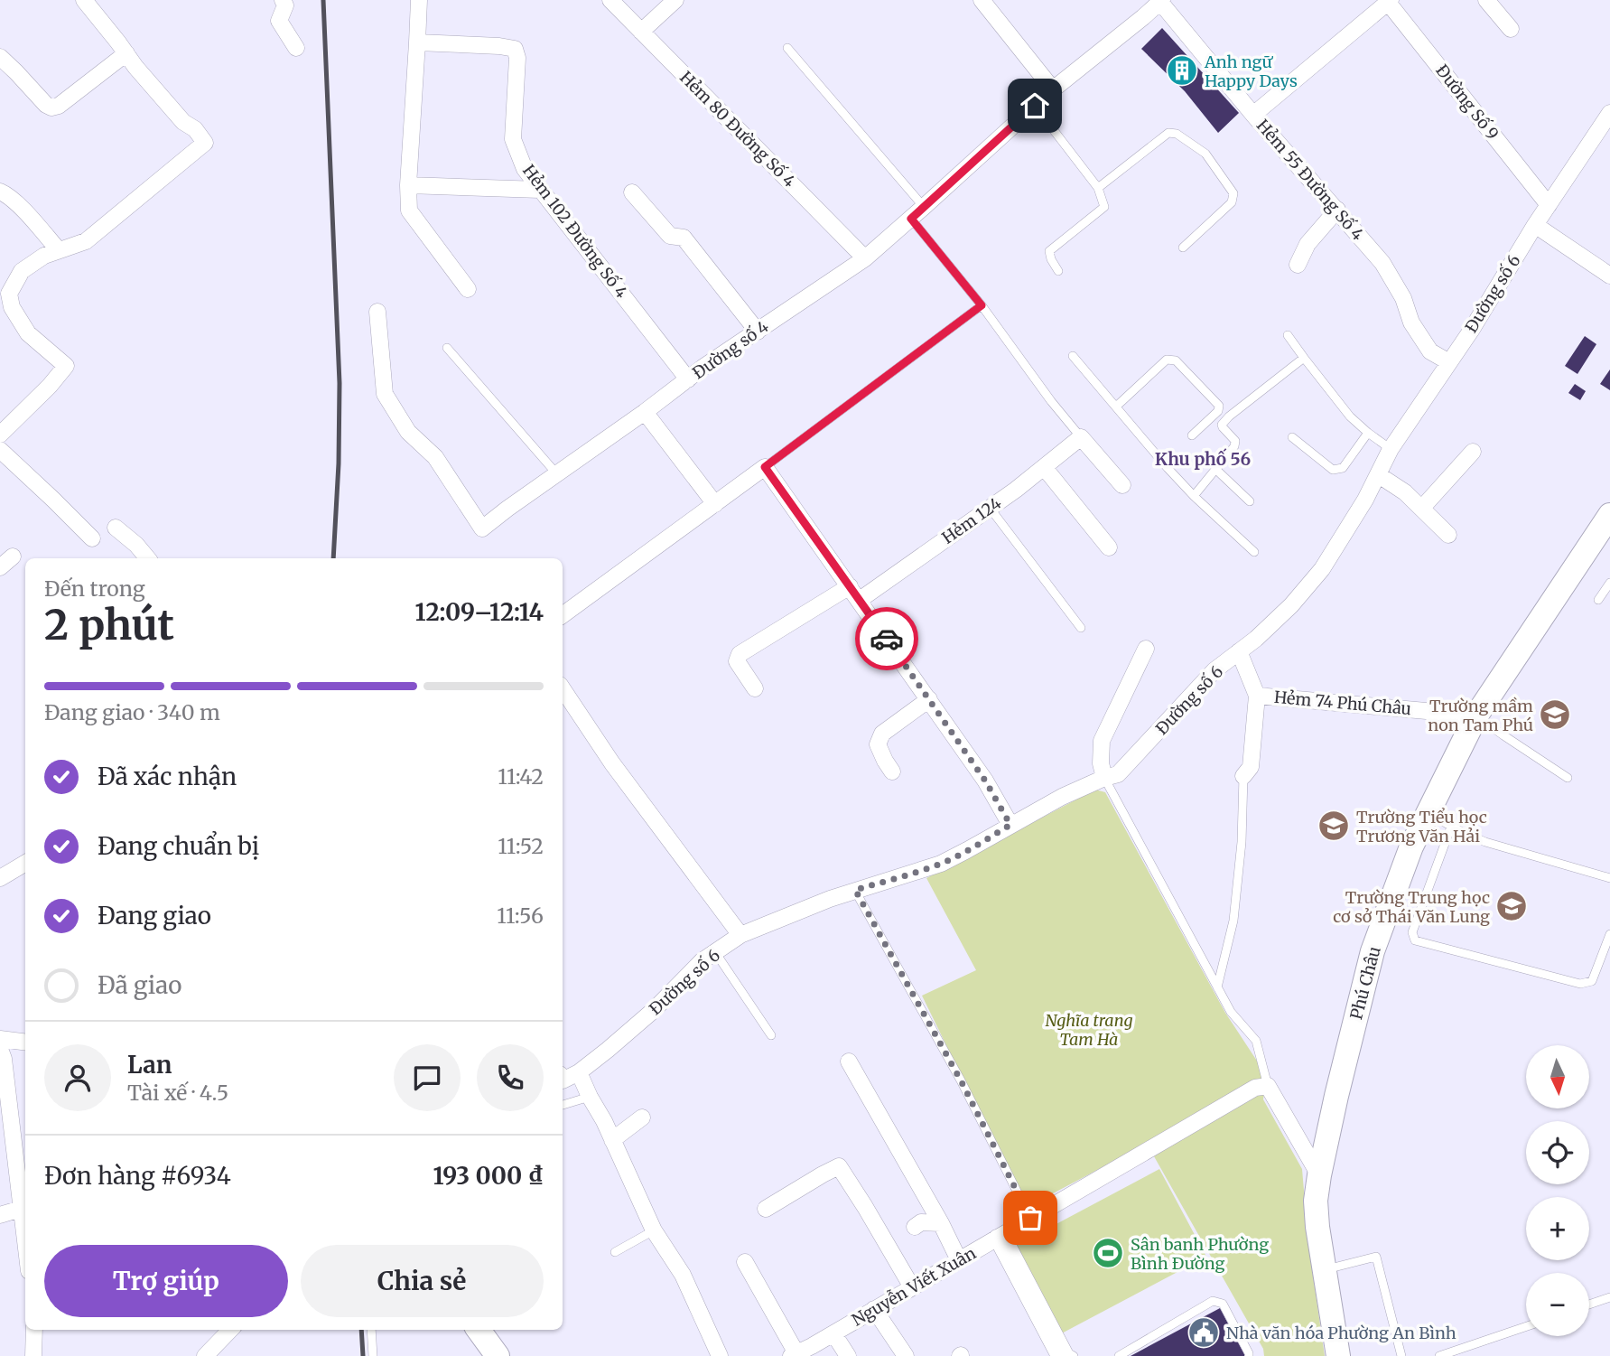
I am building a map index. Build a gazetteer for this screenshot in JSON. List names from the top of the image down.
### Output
{
  "streets": {
    "street": [
      "Đường Số 9",
      "Hẻm 80 Đường Số 4",
      "Hẻm 55 Đường Số 4",
      "Hẻm 102 Đường Số 4",
      "Đường số 6",
      "Đường số 4",
      "Hẻm 124",
      "Hẻm 74 Phú Châu",
      "Phú Châu",
      "Nguyễn Viết Xuân"
    ]
  },
  "crossings": [
    ["Đường Số 9", "Đường số 6"],
    ["Hẻm 80 Đường Số 4", "Đường số 4"],
    ["Hẻm 55 Đường Số 4", "Đường số 6"],
    ["Hẻm 55 Đường Số 4", "Đường số 4"],
    ["Hẻm 102 Đường Số 4", "Đường số 4"],
    ["Đường số 6", "Hẻm 74 Phú Châu"],
    ["Hẻm 74 Phú Châu", "Phú Châu"]
  ],
  "districts": ["Khu phố 56"],
  "parks": ["Nghĩa trang Tam Hà"],
  "places": {
    "building": ["Anh ngữ Happy Days"],
    "school or university": ["Trường mầm non Tam Phú", "Trường Tiểu học Trương Văn Hải", "Trường Trung học cơ sở Thái Văn Lung"],
    "sports": ["Sân banh Phường Bình Đường"],
    "public building": ["Nhà văn hóa Phường An Bình"]
  },
  "north": "bottom",
  "page": {
    "heading": ["2 phút", "Đến trong", "12:09–12:14"],
    "panel": [
      "Lan",
      "Tài xế · 4.5",
      "Đơn hàng #6934",
      "193 000 ₫"
    ],
    "bar": "Đang giao · 340 m",
    "list": [
      ["Đã xác nhận", "11:42"],
      ["Đang chuẩn bị", "11:52"],
      ["Đang giao", "11:56"],
      "Đã giao"
    ],
    "map_buttons": ["+", "−"],
    "buttons": ["Trợ giúp", "Chia sẻ"]
  }
}
